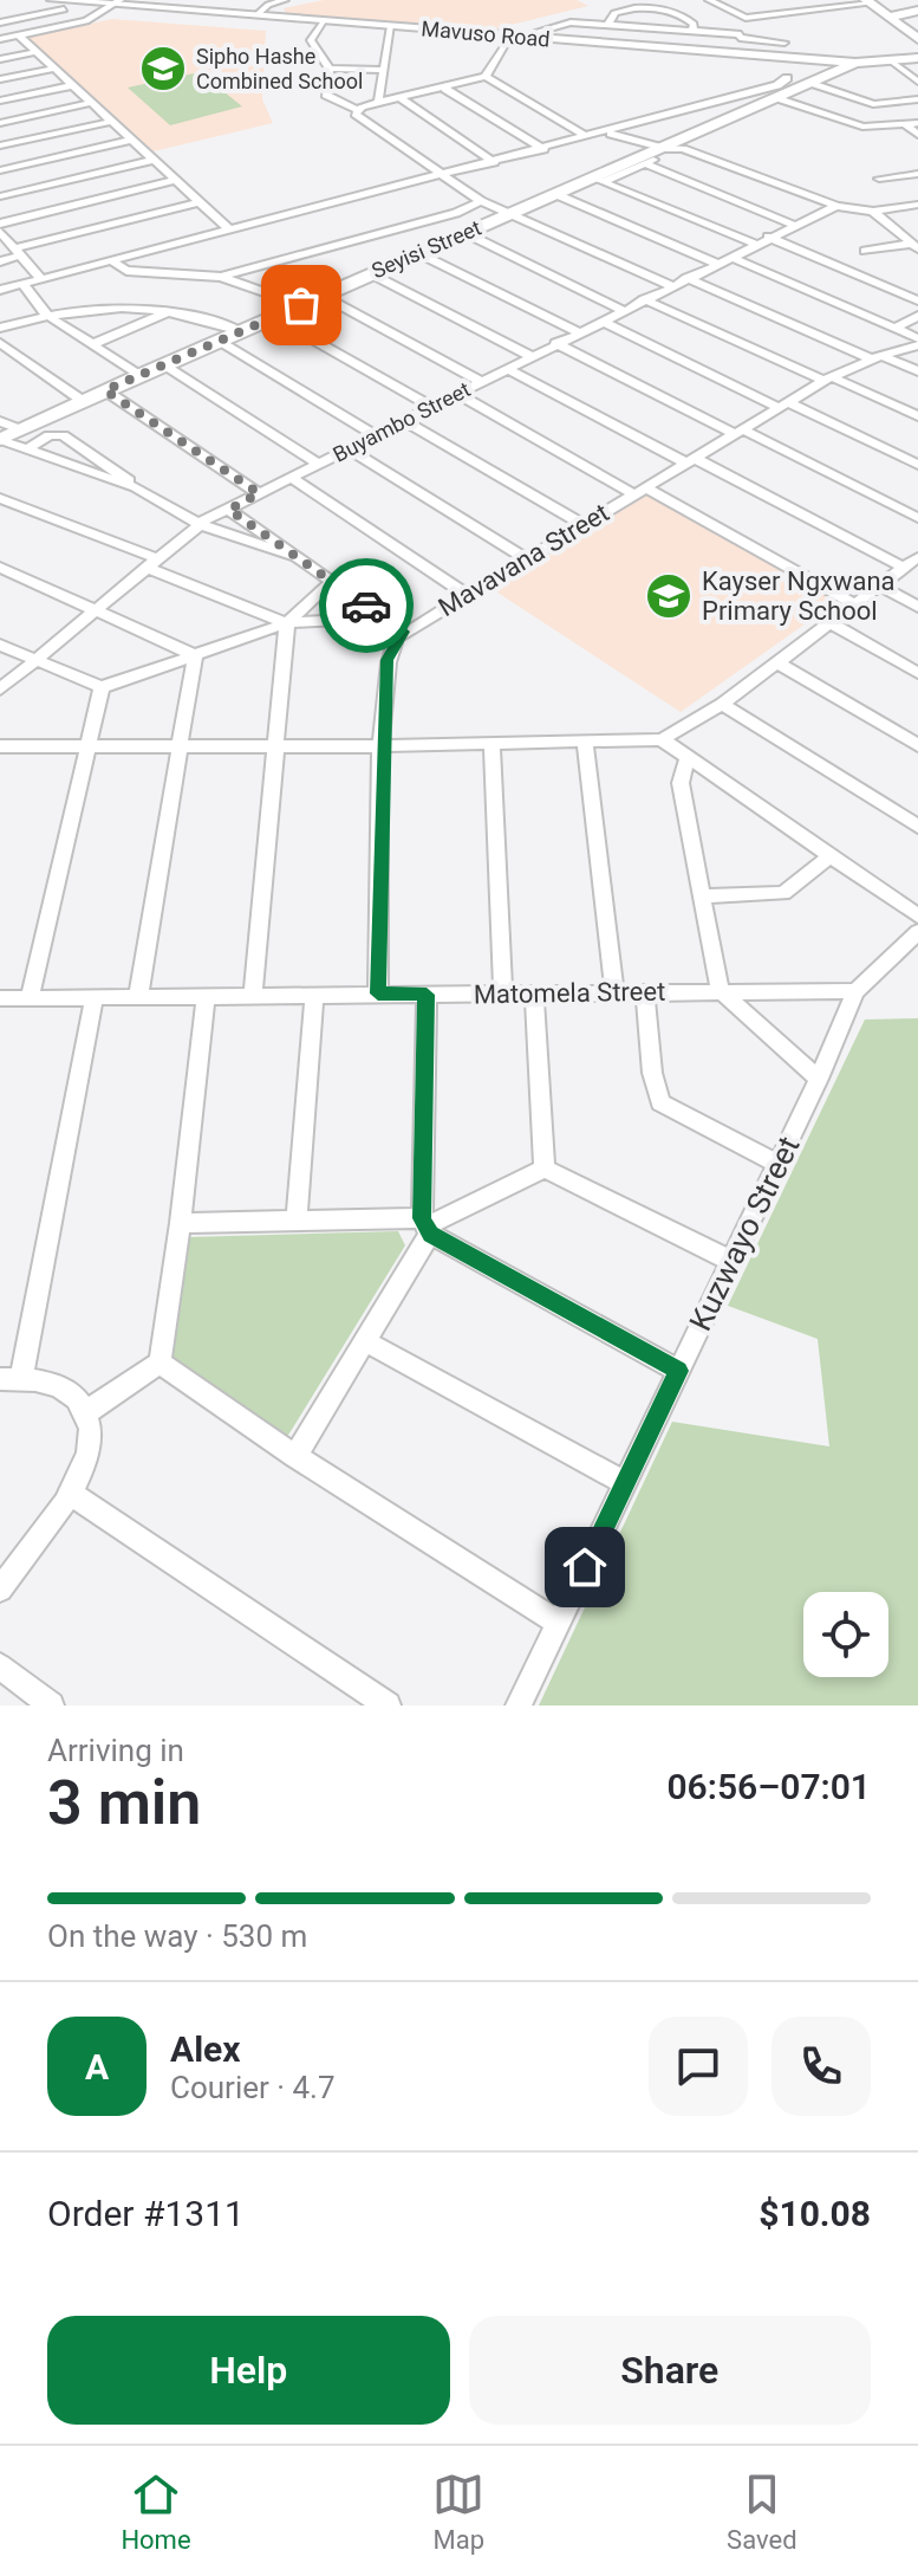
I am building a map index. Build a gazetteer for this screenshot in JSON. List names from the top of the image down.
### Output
{
  "streets": {
    "street": [
      "Mavuso Road",
      "Seyisi Street",
      "Buyambo Street",
      "Mavavana Street",
      "Matomela Street",
      "Kuzwayo Street"
    ]
  },
  "crossings": [
    ["Mavuso Road", "Seyisi Street"],
    ["Matomela Street", "Kuzwayo Street"]
  ],
  "places": {
    "school or university": ["Sipho Hashe Combined School", "Kayser Ngxwana Primary School"]
  },
  "page": {
    "heading": ["3 min", "Arriving in", "06:56–07:01"],
    "panel": [
      "Alex",
      "Courier · 4.7",
      "Order #1311",
      "$10.08"
    ],
    "bar": "On the way · 530 m",
    "round": "A",
    "buttons": ["Help", "Share"],
    "tabs": ["Home", "Map", "Saved"]
  }
}
